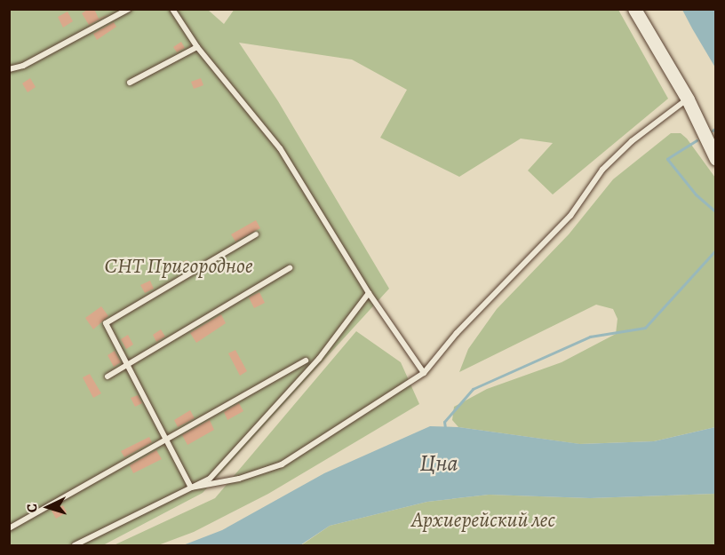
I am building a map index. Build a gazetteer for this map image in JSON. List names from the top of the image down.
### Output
{
  "water": ["Цна"],
  "parks": ["СНТ Пригородное", "Архиерейский лес"],
  "north": "left"
}
